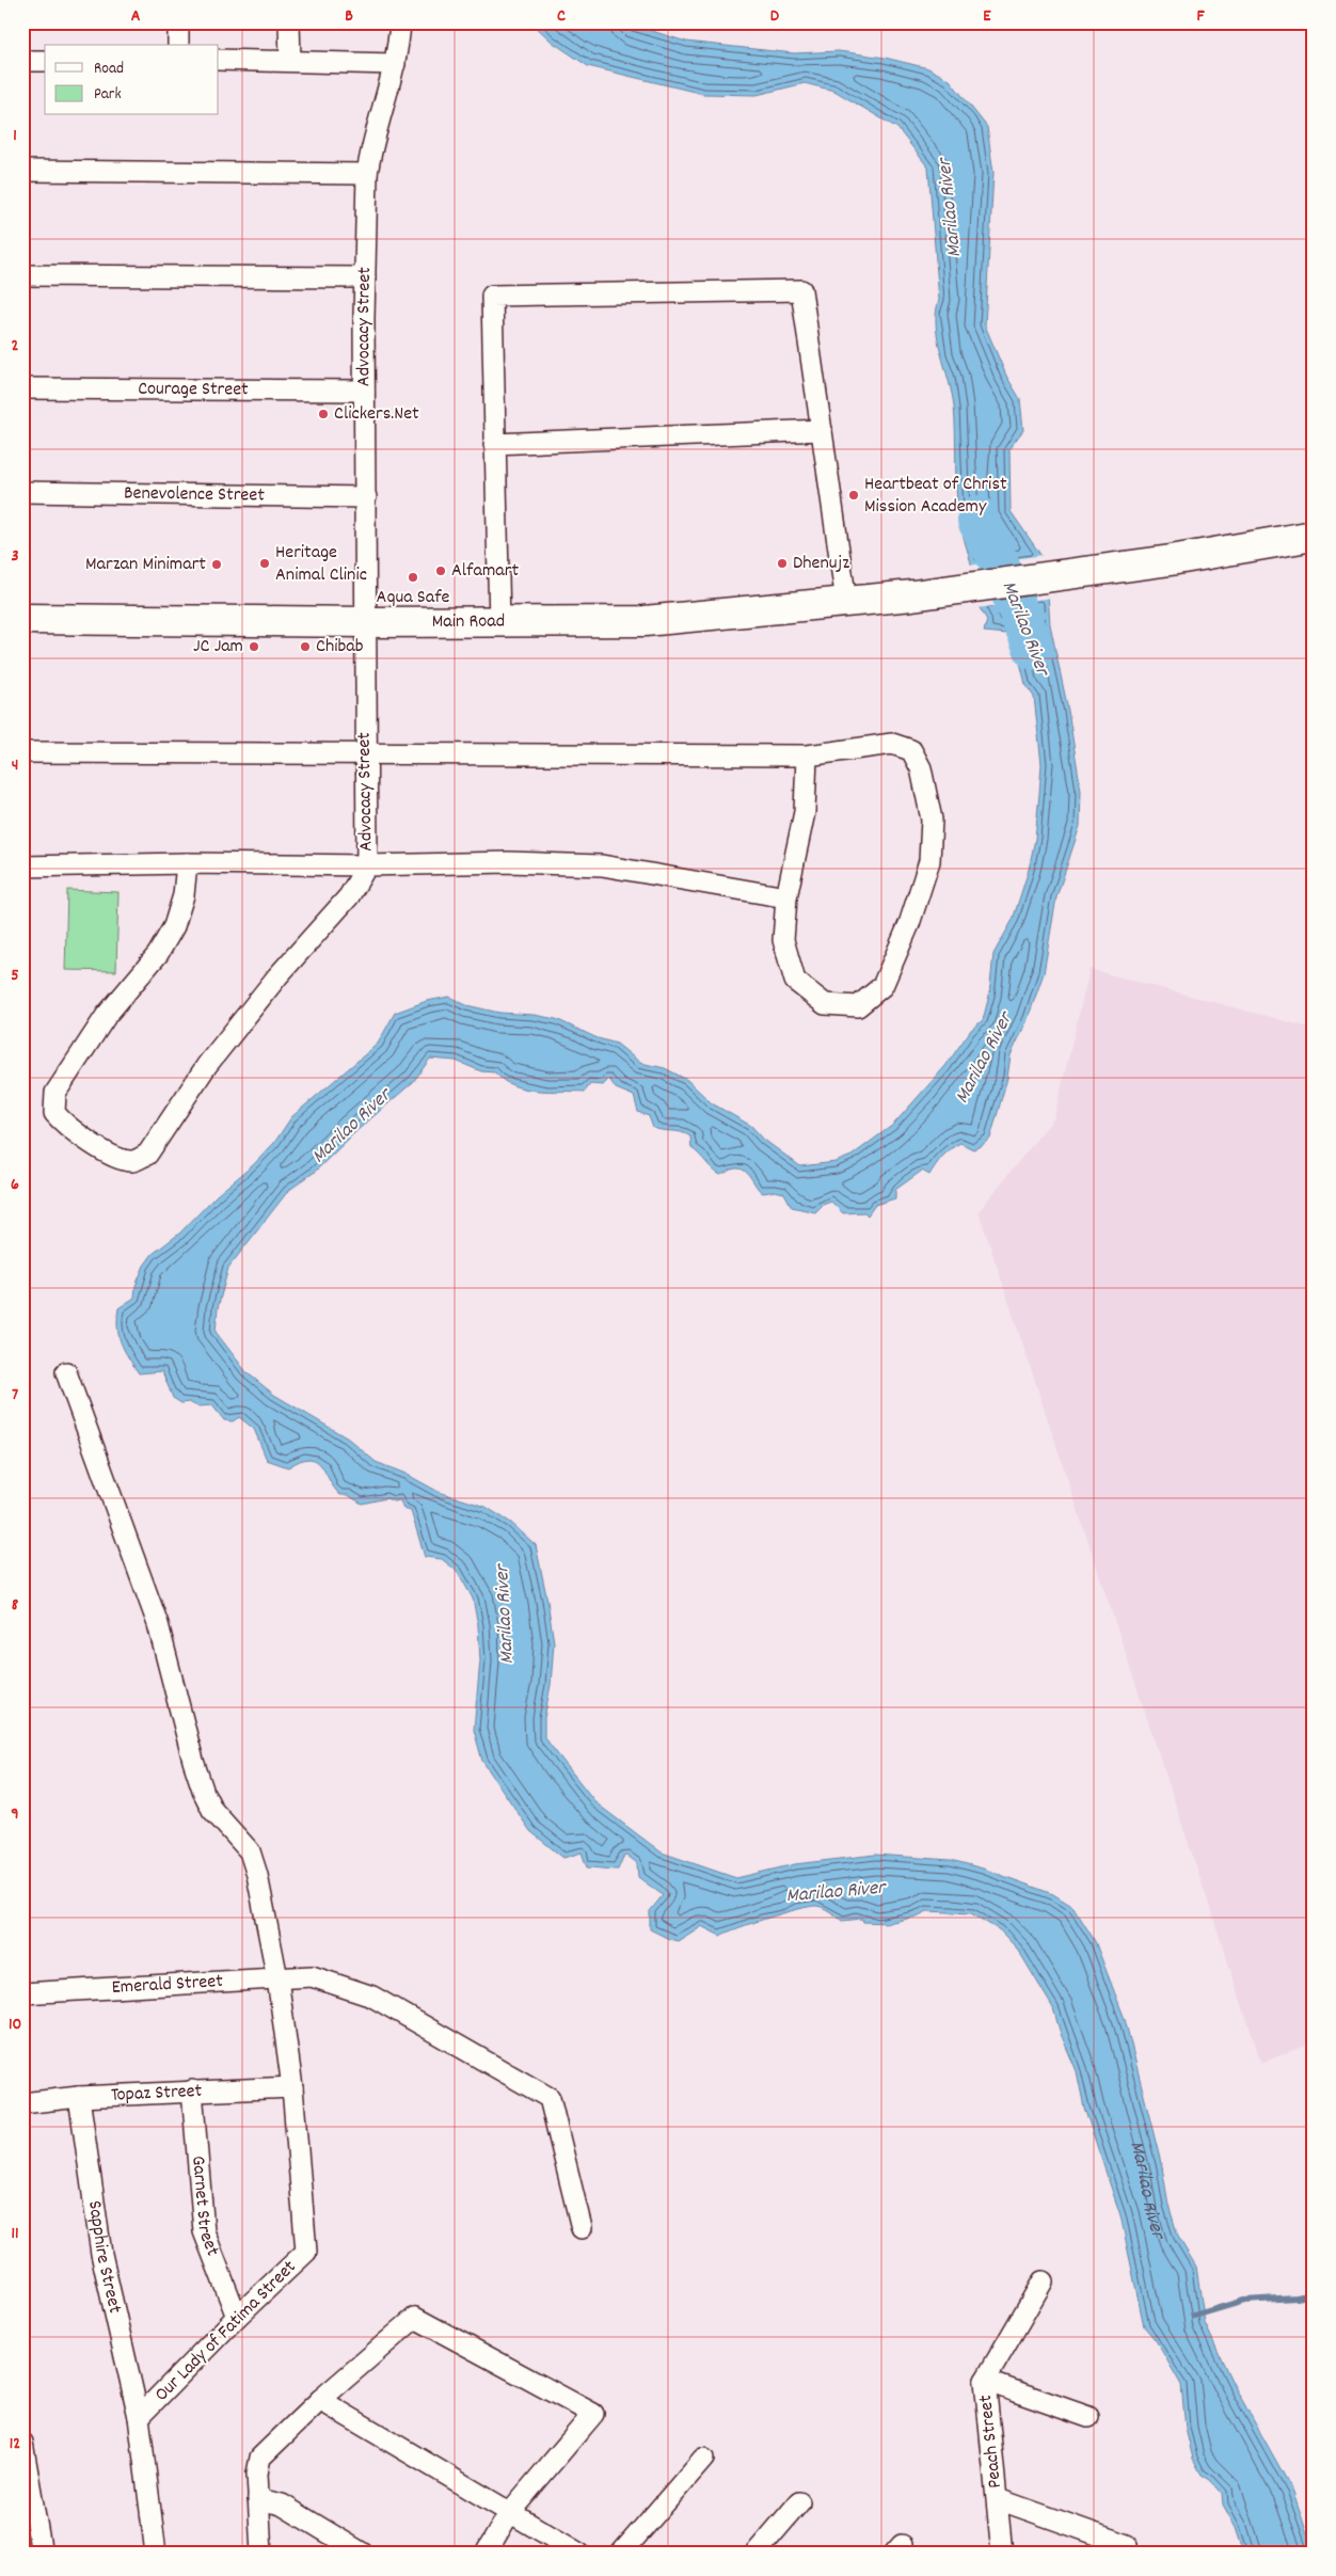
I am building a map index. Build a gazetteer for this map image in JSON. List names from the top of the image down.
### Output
{
  "streets": {
    "main road": ["Main Road"],
    "street": [
      "Advocacy Street",
      "Courage Street",
      "Benevolence Street",
      "Emerald Street",
      "Topaz Street",
      "Garnet Street",
      "Sapphire Street",
      "Our Lady of Fatima Street",
      "Peach Street"
    ]
  },
  "crossings": [
    ["Advocacy Street", "Courage Street"],
    ["Advocacy Street", "Benevolence Street"],
    ["Advocacy Street", "Main Road"],
    ["Emerald Street", "Our Lady of Fatima Street"],
    ["Topaz Street", "Garnet Street"],
    ["Topaz Street", "Sapphire Street"],
    ["Topaz Street", "Our Lady of Fatima Street"],
    ["Garnet Street", "Our Lady of Fatima Street"],
    ["Sapphire Street", "Our Lady of Fatima Street"]
  ],
  "water": ["Marilao River"],
  "places": [
    "Clickers.Net",
    "Heartbeat of Christ Mission Academy",
    "Heritage Animal Clinic",
    "Dhenujz",
    "Marzan Minimart",
    "Alfamart",
    "Aqua Safe",
    "JC Jam",
    "Chibab"
  ],
  "legend": ["Road", "Park"],
  "grid": {
    "columns": [
      "A",
      "B",
      "C",
      "D",
      "E",
      "F"
    ],
    "rows": [
      "1",
      "2",
      "3",
      "4",
      "5",
      "6",
      "7",
      "8",
      "9",
      "10",
      "11",
      "12"
    ]
  }
}
